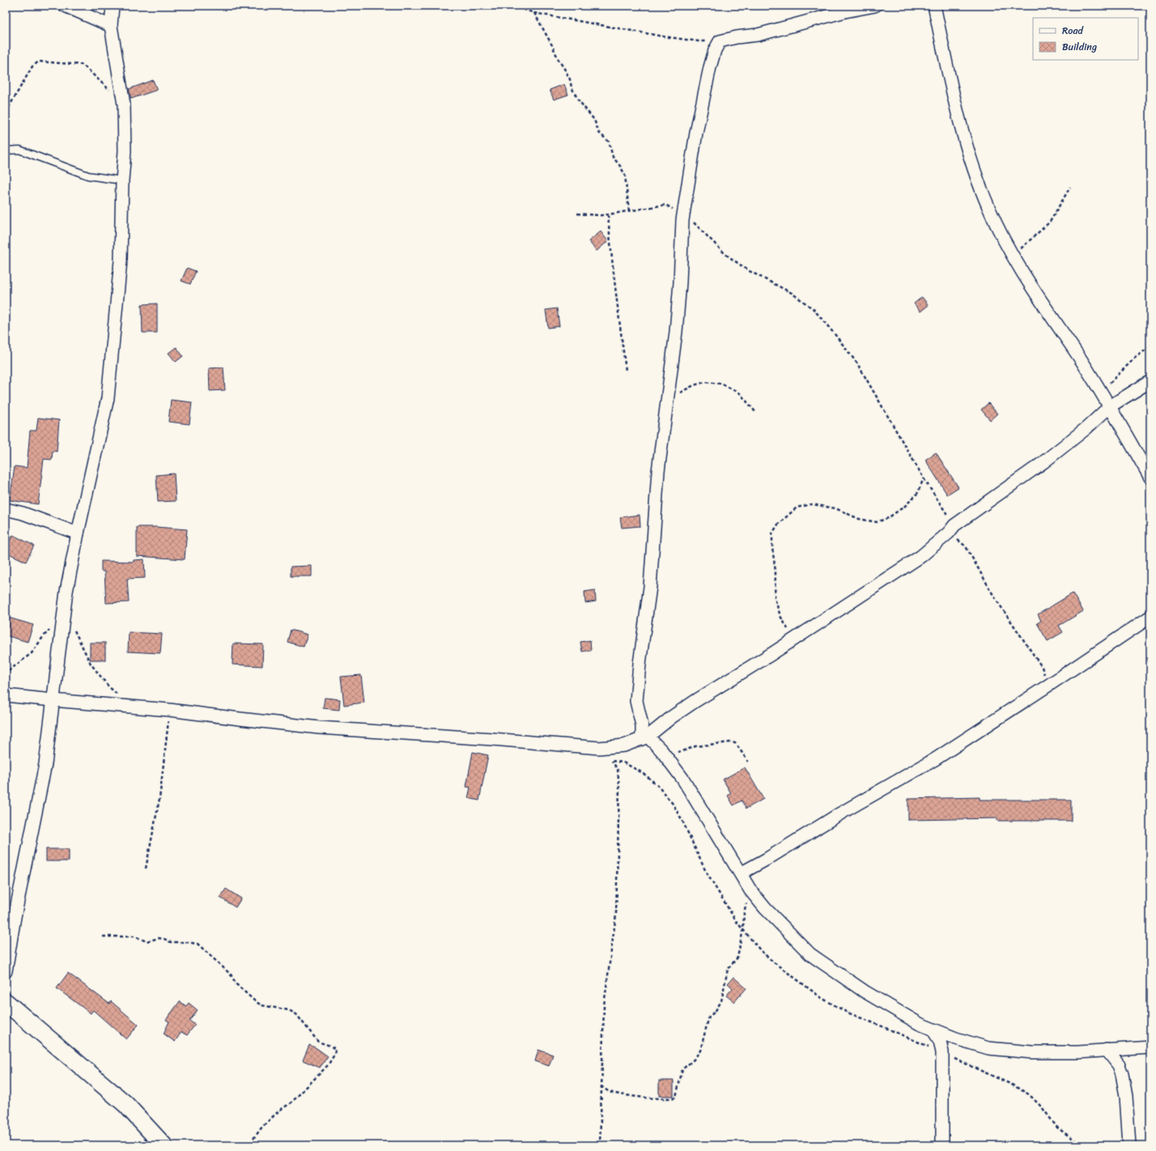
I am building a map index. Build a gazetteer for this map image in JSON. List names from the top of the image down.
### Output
{
  "legend": ["Road", "Building"]
}
